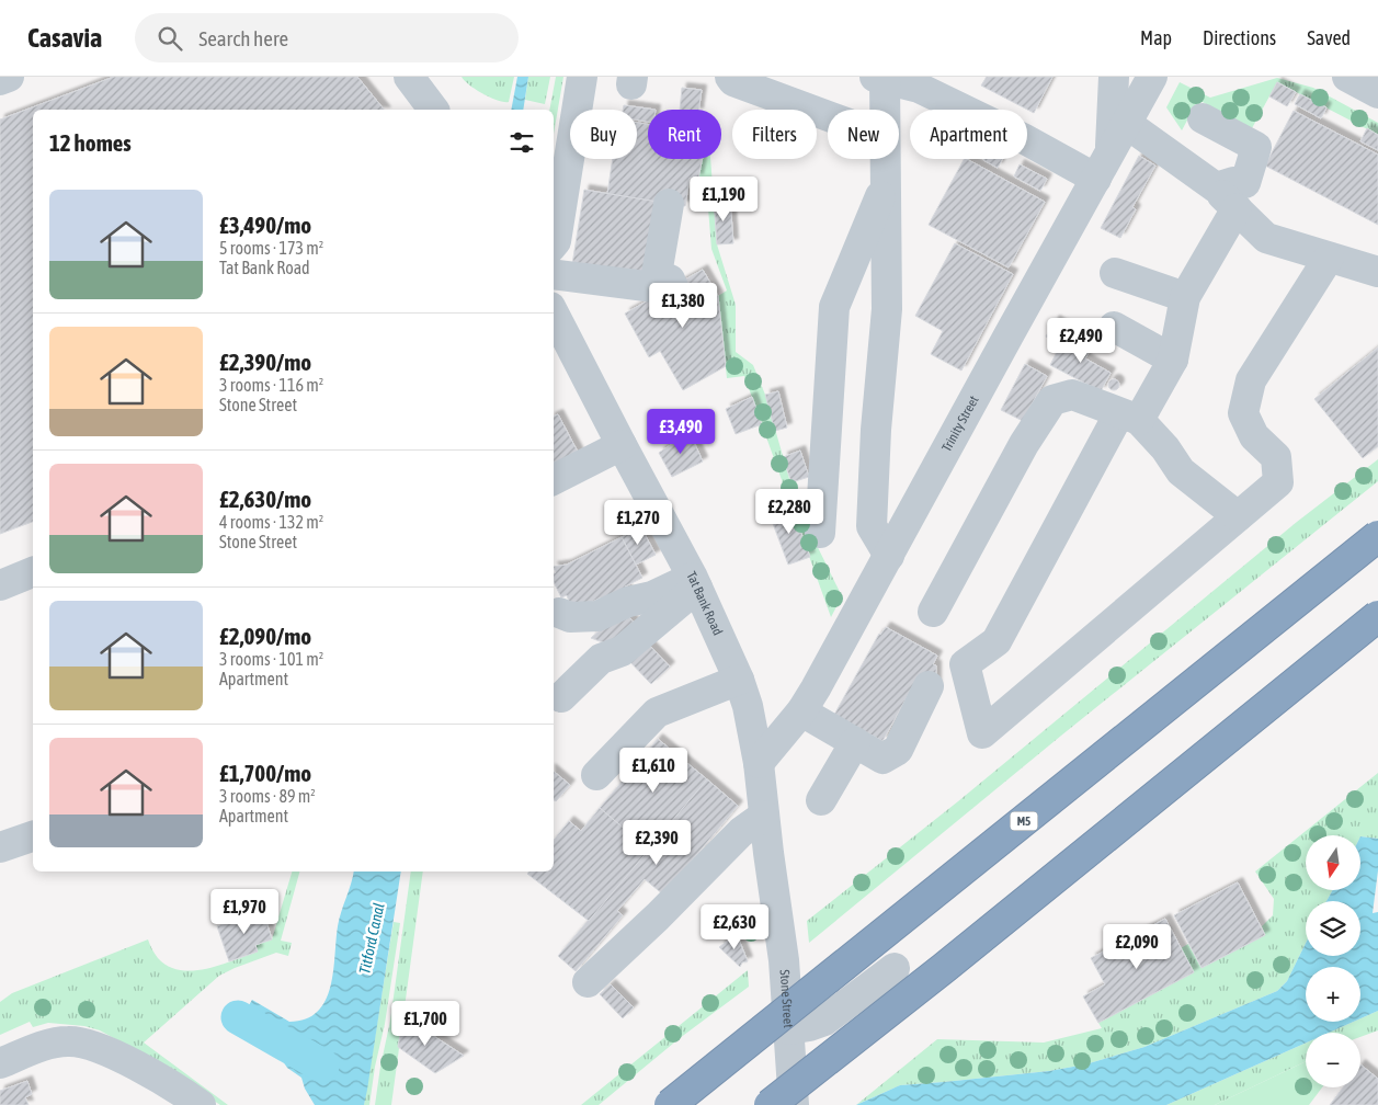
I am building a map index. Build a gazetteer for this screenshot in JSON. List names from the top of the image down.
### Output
{
  "streets": {
    "highway": ["M5"],
    "street": ["Trinity Street", "Tat Bank Road", "Stone Street"]
  },
  "crossings": [
    ["Trinity Street", "Tat Bank Road"],
    ["Trinity Street", "Stone Street"],
    ["Tat Bank Road", "Stone Street"]
  ],
  "water": ["Titford Canal"],
  "north": "bottom",
  "page": {
    "header": "Casavia",
    "search": "Search here",
    "nav": ["Map", "Directions", "Saved"],
    "chip": [
      "Buy",
      "Rent",
      "Filters",
      "New",
      "Apartment"
    ],
    "heading": "12 homes",
    "list": [
      {
        "name": "£3,490/mo",
        "note": "5 rooms · 173 m² · Tat Bank Road"
      },
      {
        "name": "£2,390/mo",
        "note": "3 rooms · 116 m² · Stone Street"
      },
      {
        "name": "£2,630/mo",
        "note": "4 rooms · 132 m² · Stone Street"
      },
      {
        "name": "£2,090/mo",
        "note": "3 rooms · 101 m² · Apartment"
      },
      {
        "name": "£1,700/mo",
        "note": "3 rooms · 89 m² · Apartment"
      }
    ],
    "price": [
      "£1,190",
      "£1,380",
      "£2,490",
      "£3,490",
      "£2,280",
      "£1,270",
      "£1,610",
      "£2,390",
      "£1,970",
      "£2,630",
      "£2,090",
      "£1,700"
    ],
    "map_buttons": ["+", "−"]
  }
}
